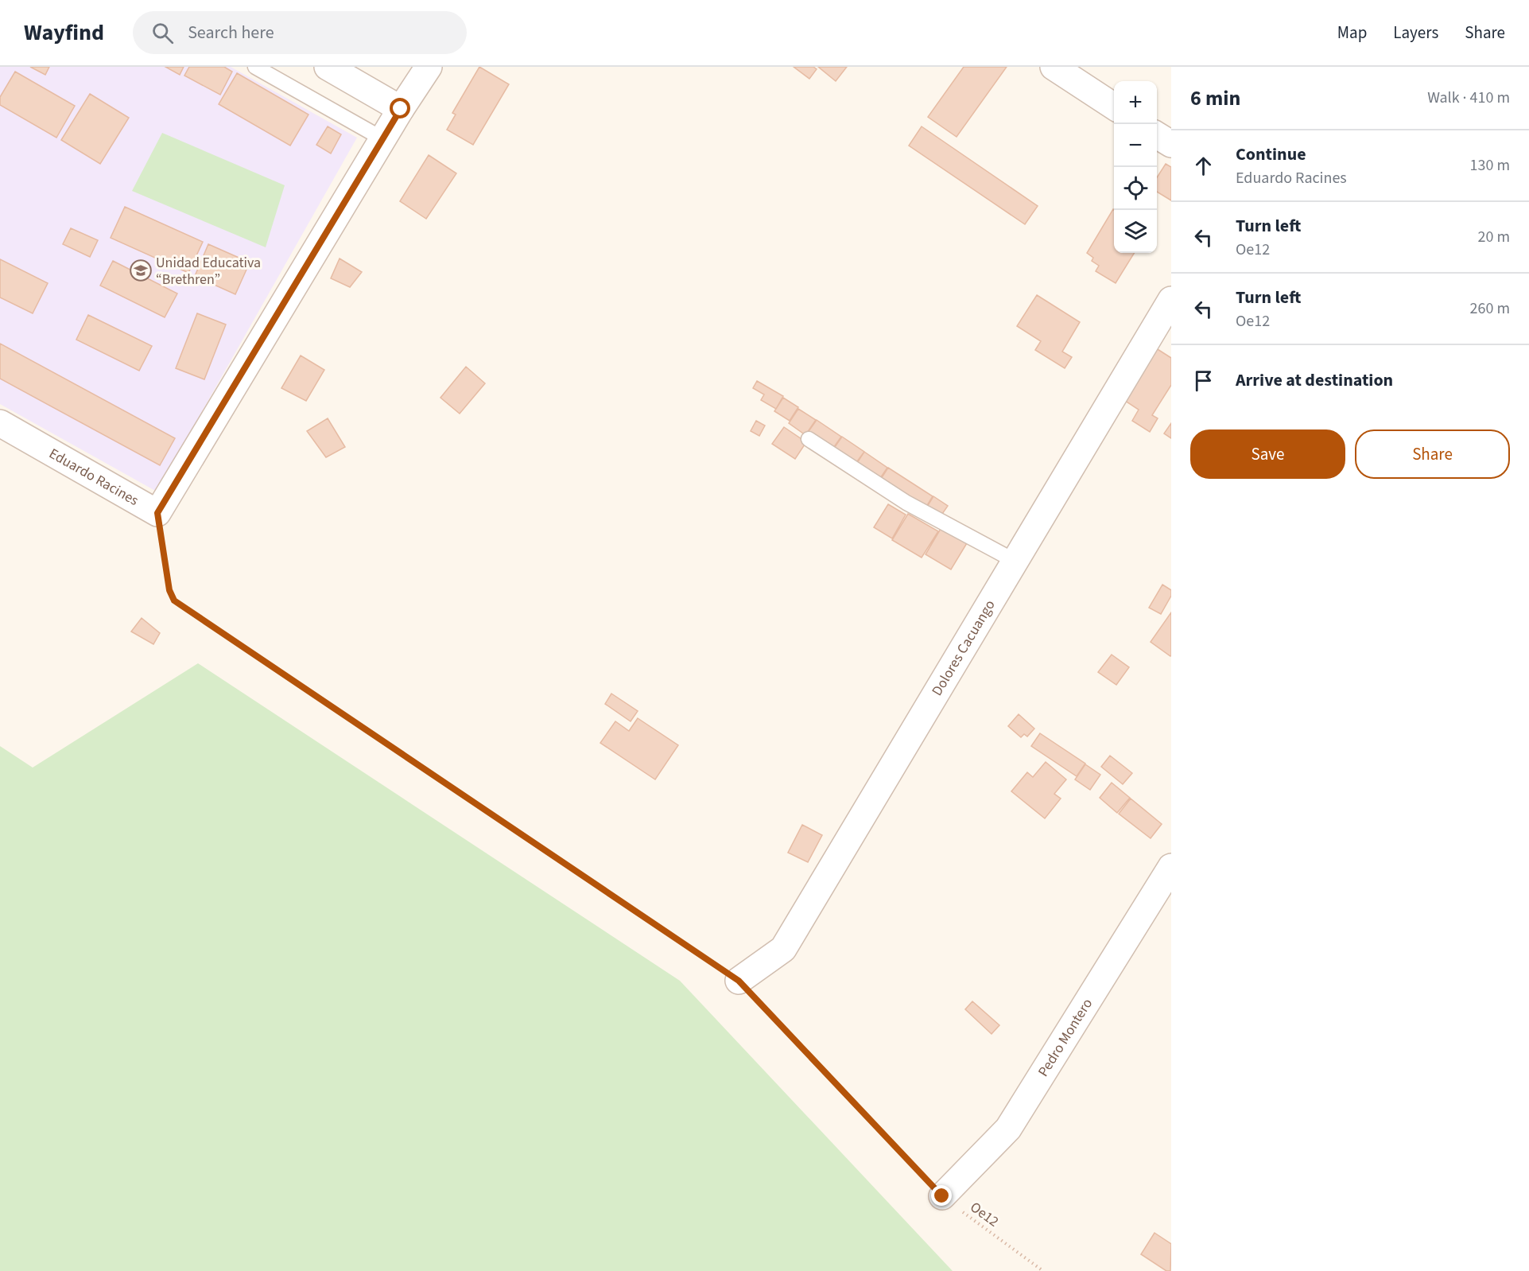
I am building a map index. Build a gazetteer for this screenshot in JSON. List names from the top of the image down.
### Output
{
  "streets": {
    "street": ["Eduardo Racines", "Dolores Cacuango", "Pedro Montero"],
    "path": ["Oe12"]
  },
  "crossings": [
    ["Eduardo Racines", "Oe12"],
    ["Dolores Cacuango", "Oe12"],
    ["Pedro Montero", "Oe12"]
  ],
  "places": {
    "school or university": ["Unidad Educativa “Brethren”"]
  },
  "page": {
    "header": "Wayfind",
    "search": "Search here",
    "nav": ["Map", "Layers", "Share"],
    "heading": ["6 min", "Walk · 410 m"],
    "map_buttons": ["+", "−"],
    "list": [
      ["Continue", "Eduardo Racines", "130 m"],
      ["Turn left", "Oe12", "20 m"],
      ["Turn left", "Oe12", "260 m"],
      "Arrive at destination"
    ],
    "buttons": ["Save", "Share"]
  }
}
